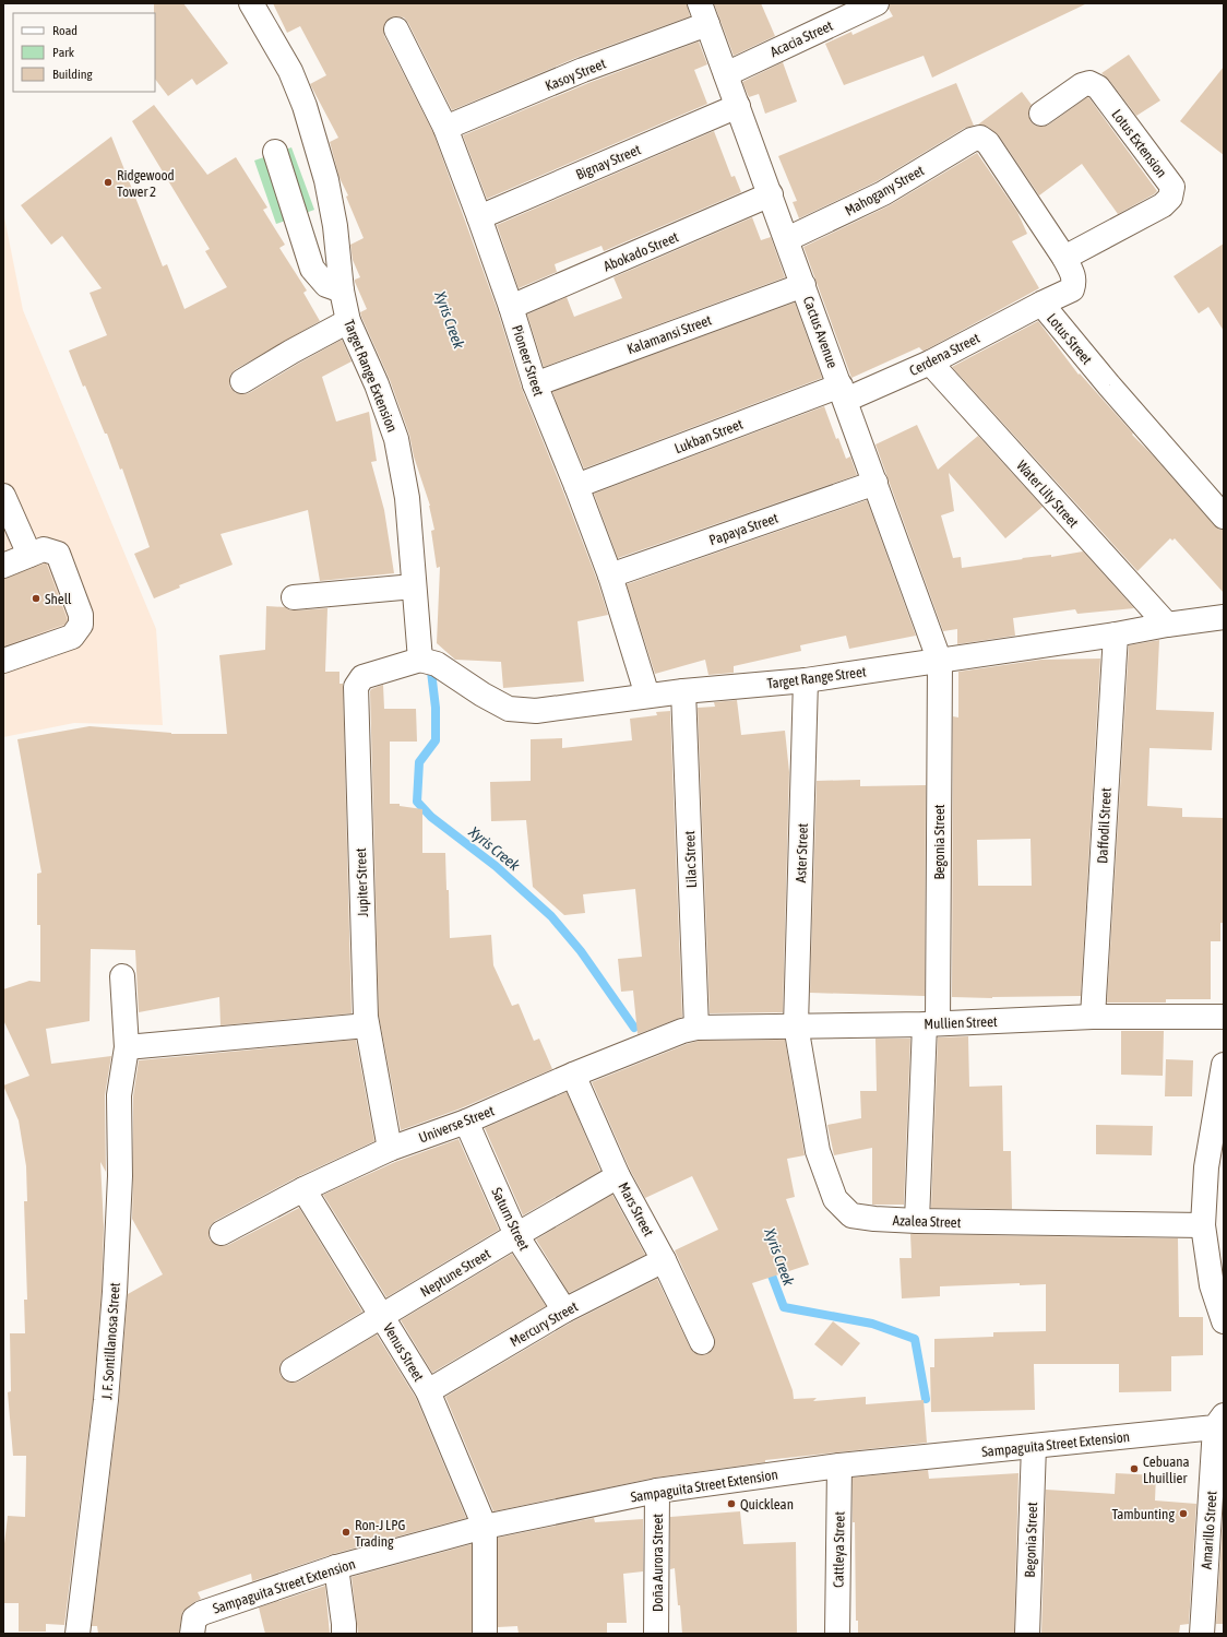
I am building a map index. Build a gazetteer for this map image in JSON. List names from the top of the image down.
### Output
{
  "streets": {
    "street": [
      "Acacia Street",
      "Kasoy Street",
      "Lotus Extension",
      "Bignay Street",
      "Mahogany Street",
      "Abokado Street",
      "Cactus Avenue",
      "Kalamansi Street",
      "Lotus Street",
      "Cerdena Street",
      "Pioneer Street",
      "Target Range Extension",
      "Lukban Street",
      "Water Lily Street",
      "Papaya Street",
      "Target Range Street",
      "Daffodil Street",
      "Begonia Street",
      "Aster Street",
      "Lilac Street",
      "Jupiter Street",
      "Mullien Street",
      "Universe Street",
      "Mars Street",
      "Saturn Street",
      "Azalea Street",
      "Neptune Street",
      "Mercury Street",
      "J. F. Sontillanosa Street",
      "Venus Street",
      "Sampaguita Street Extension",
      "Amarillo Street",
      "Cattleya Street",
      "Doña Aurora Street"
    ]
  },
  "crossings": [
    ["Acacia Street", "Cactus Avenue"],
    ["Kasoy Street", "Cactus Avenue"],
    ["Kasoy Street", "Pioneer Street"],
    ["Lotus Extension", "Lotus Street"],
    ["Bignay Street", "Cactus Avenue"],
    ["Bignay Street", "Pioneer Street"],
    ["Mahogany Street", "Cactus Avenue"],
    ["Mahogany Street", "Lotus Street"],
    ["Abokado Street", "Cactus Avenue"],
    ["Abokado Street", "Pioneer Street"],
    ["Cactus Avenue", "Kalamansi Street"],
    ["Cactus Avenue", "Cerdena Street"],
    ["Cactus Avenue", "Lukban Street"],
    ["Cactus Avenue", "Papaya Street"],
    ["Cactus Avenue", "Target Range Street"],
    ["Cactus Avenue", "Begonia Street"],
    ["Kalamansi Street", "Pioneer Street"],
    ["Lotus Street", "Cerdena Street"],
    ["Cerdena Street", "Lukban Street"],
    ["Cerdena Street", "Water Lily Street"],
    ["Pioneer Street", "Lukban Street"],
    ["Pioneer Street", "Papaya Street"],
    ["Pioneer Street", "Target Range Street"],
    ["Target Range Extension", "Target Range Street"],
    ["Target Range Extension", "Jupiter Street"],
    ["Water Lily Street", "Target Range Street"],
    ["Target Range Street", "Daffodil Street"],
    ["Target Range Street", "Begonia Street"],
    ["Target Range Street", "Aster Street"],
    ["Target Range Street", "Lilac Street"],
    ["Target Range Street", "Jupiter Street"],
    ["Daffodil Street", "Mullien Street"],
    ["Begonia Street", "Mullien Street"],
    ["Begonia Street", "Azalea Street"],
    ["Begonia Street", "Sampaguita Street Extension"],
    ["Aster Street", "Mullien Street"],
    ["Aster Street", "Azalea Street"],
    ["Lilac Street", "Mullien Street"],
    ["Lilac Street", "Universe Street"],
    ["Jupiter Street", "Universe Street"],
    ["Mullien Street", "Universe Street"],
    ["Mullien Street", "Azalea Street"],
    ["Universe Street", "Mars Street"],
    ["Universe Street", "Saturn Street"],
    ["Universe Street", "Venus Street"],
    ["Mars Street", "Neptune Street"],
    ["Mars Street", "Mercury Street"],
    ["Saturn Street", "Neptune Street"],
    ["Saturn Street", "Mercury Street"],
    ["Neptune Street", "Venus Street"],
    ["Mercury Street", "Venus Street"],
    ["Venus Street", "Sampaguita Street Extension"],
    ["Sampaguita Street Extension", "Amarillo Street"],
    ["Sampaguita Street Extension", "Cattleya Street"],
    ["Sampaguita Street Extension", "Doña Aurora Street"]
  ],
  "water": ["Xyris Creek"],
  "places": [
    "Ridgewood Tower 2",
    "Shell",
    "Cebuana Lhuillier",
    "Quicklean",
    "Tambunting",
    "Ron-J LPG Trading"
  ],
  "legend": ["Road", "Park", "Building"]
}
